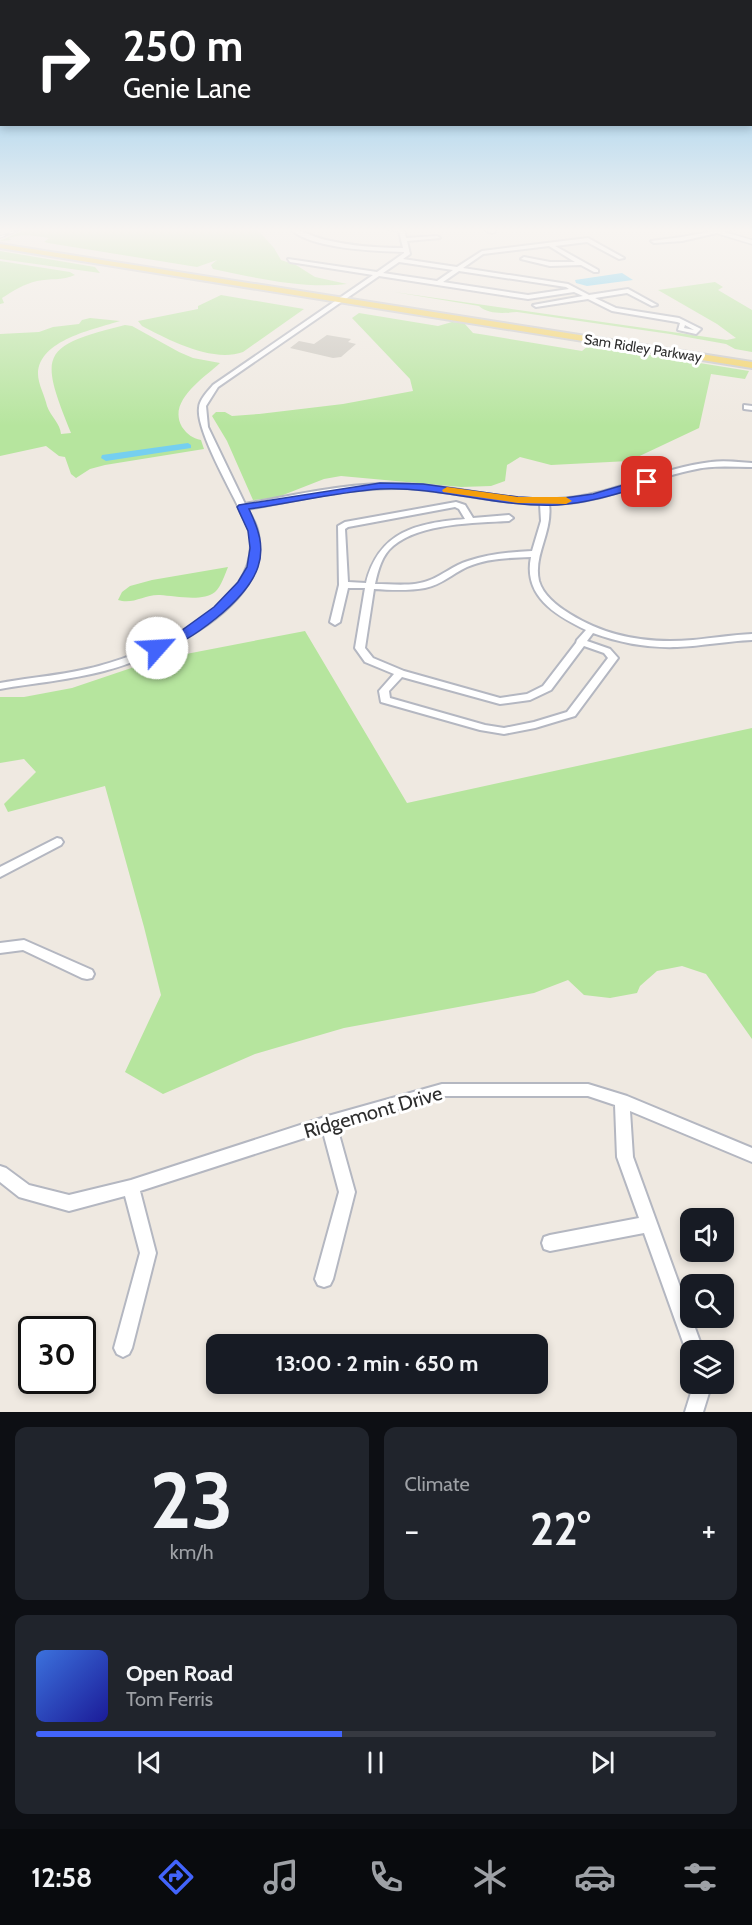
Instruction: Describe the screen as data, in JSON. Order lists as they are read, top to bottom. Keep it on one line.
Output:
{"streets":{"main road":["Sam Ridley Parkway"],"street":["Ridgemont Drive"]},"page":{"turn":["250 m","Genie Lane"],"limit":"30","trip":"13:00 · 2 min · 650 m","tile":[["23","km/h"],"Climate"],"heat":["−","22°","+"],"song":["Open Road","Tom Ferris"],"tabs":"12:58"}}
